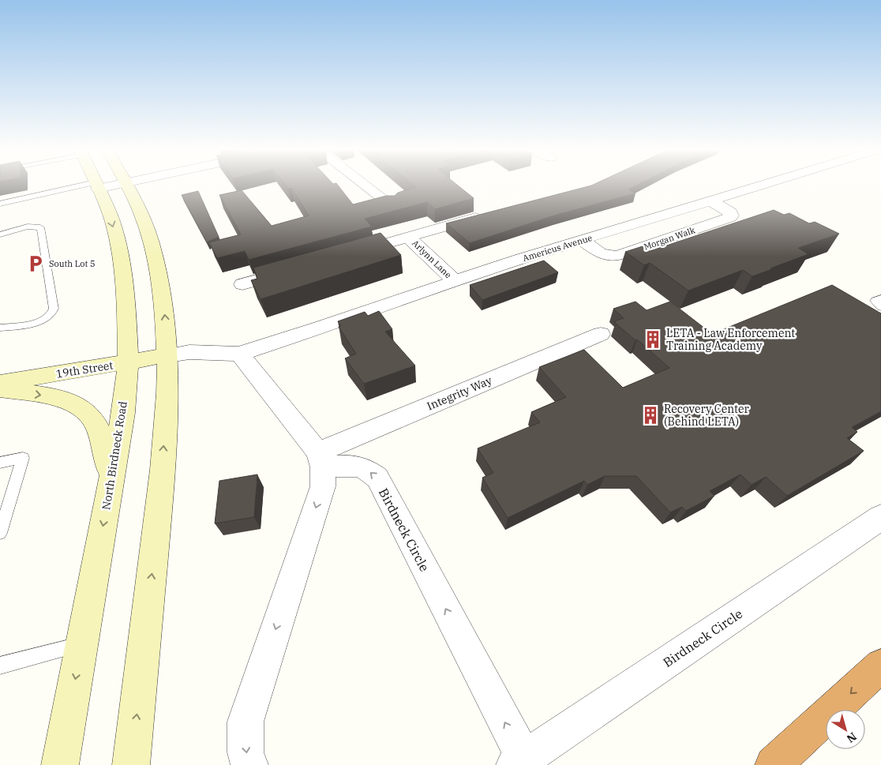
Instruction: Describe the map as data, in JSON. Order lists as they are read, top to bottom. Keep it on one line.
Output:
{"streets":{"main road":["19th Street","North Birdneck Road"],"street":["Morgan Walk","Americus Avenue","Arlynn Lane","Integrity Way","Birdneck Circle"]},"crossings":[["Morgan Walk","Americus Avenue"],["Americus Avenue","Arlynn Lane"],["19th Street","North Birdneck Road"],["Integrity Way","Birdneck Circle"]],"one_way":["Birdneck Circle"],"places":{"parking":["South Lot 5"],"building":["LETA - Law Enforcement Training Academy","Recovery Center (Behind LETA)"]},"north":"bottom right"}
